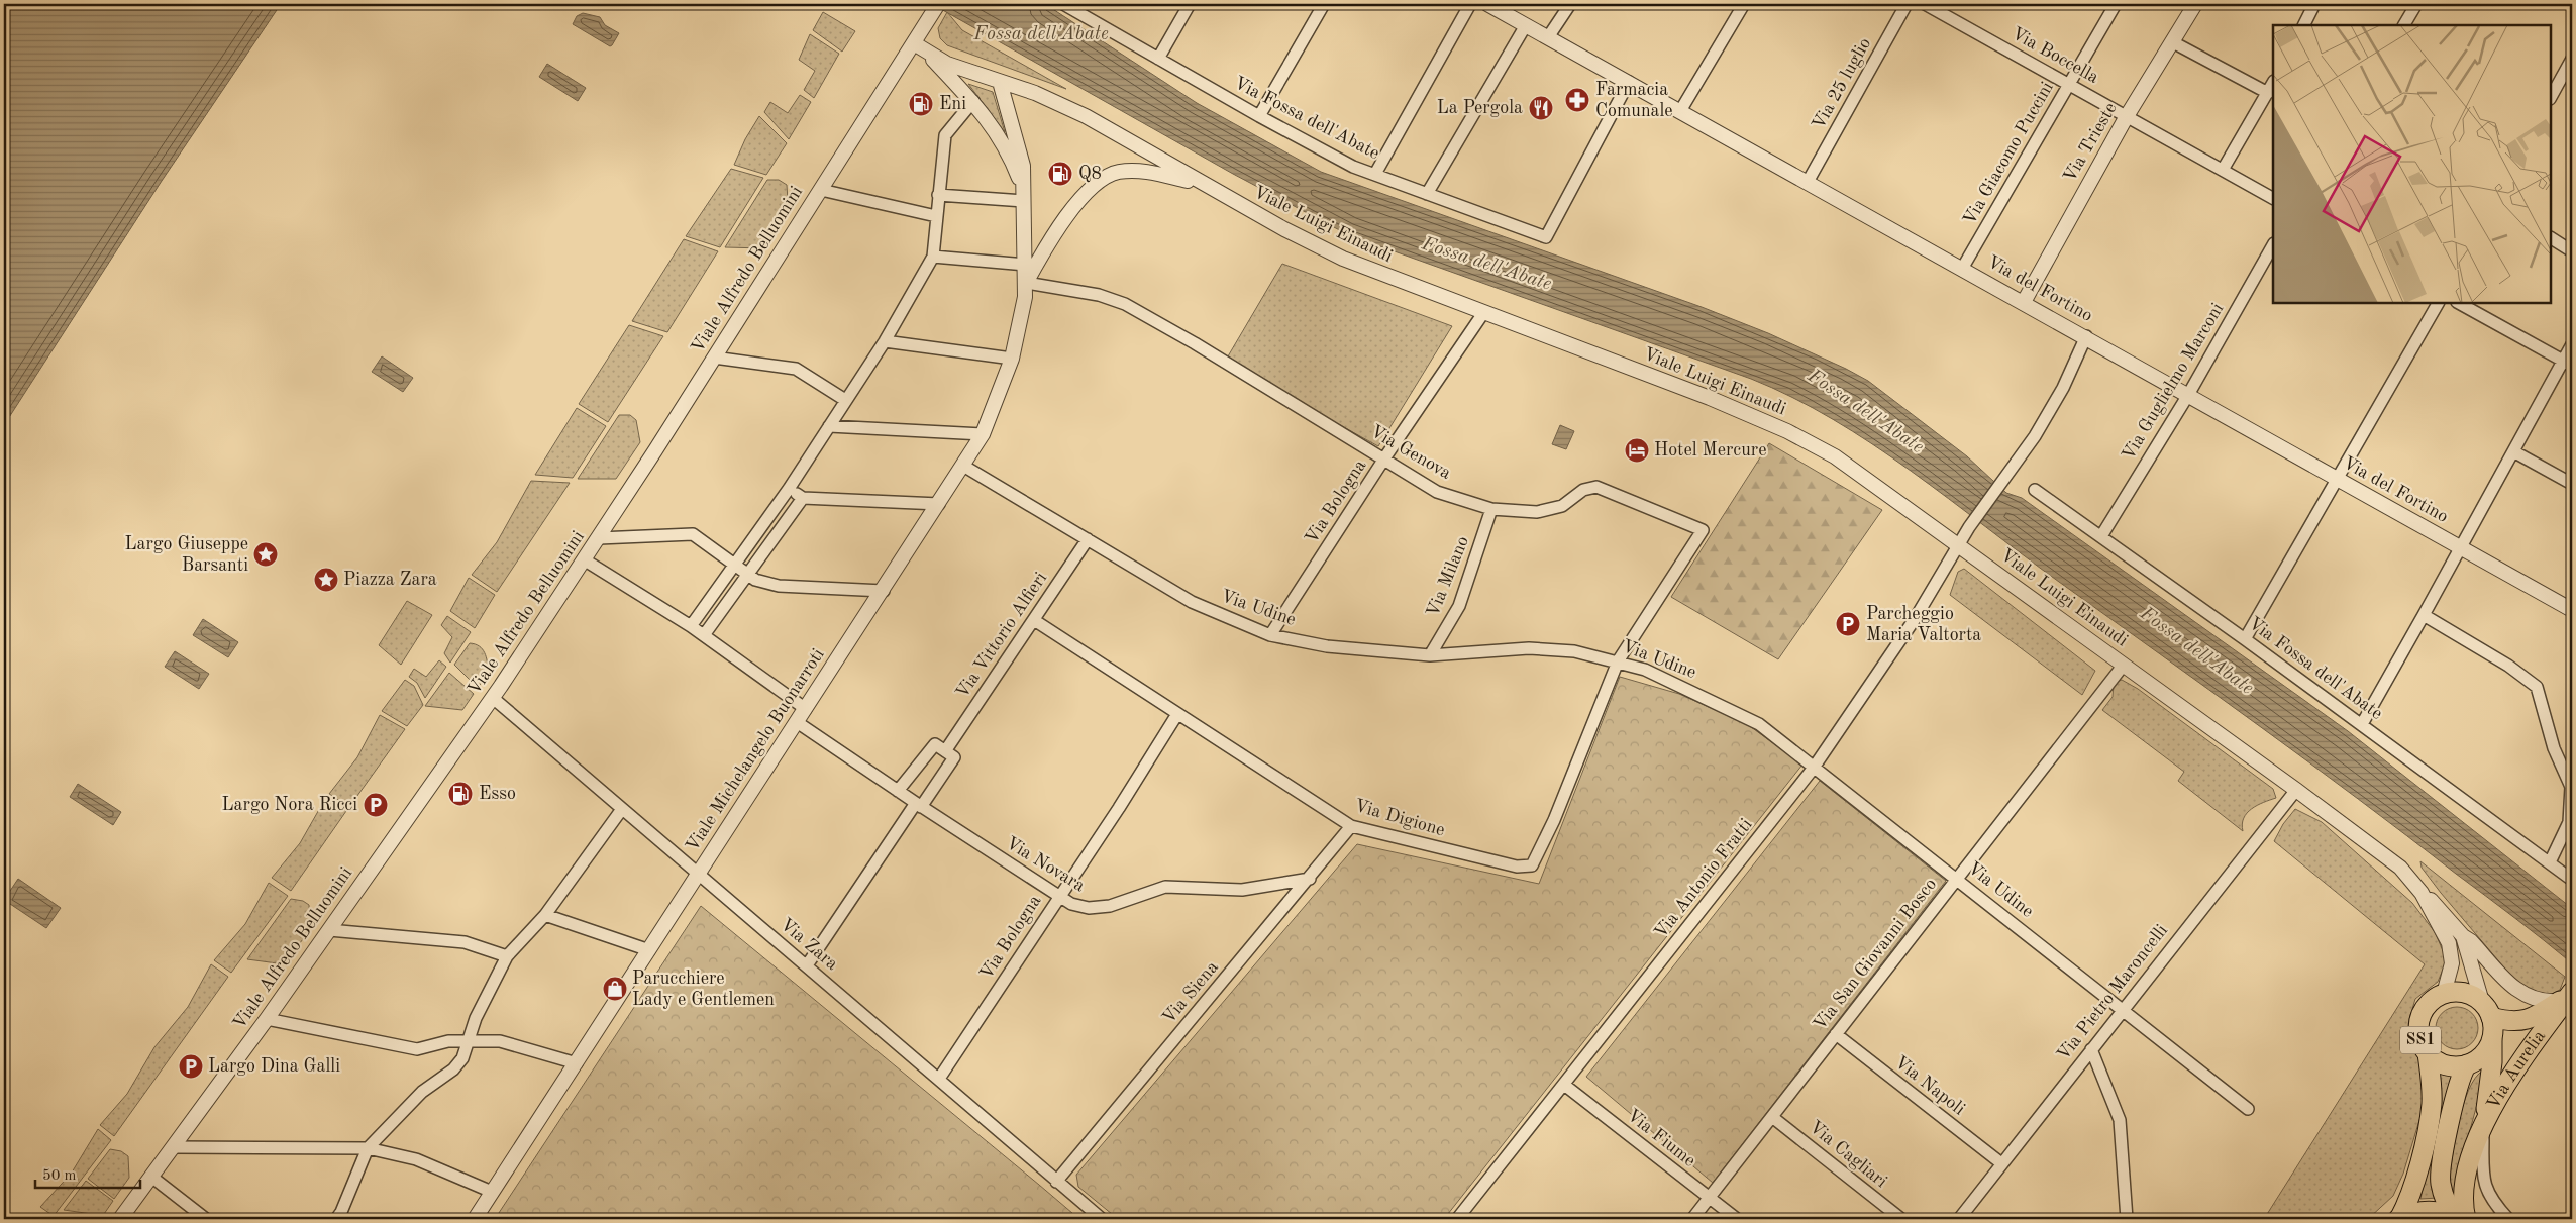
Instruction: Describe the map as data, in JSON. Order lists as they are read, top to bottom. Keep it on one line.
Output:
{"streets":{"main road":["SS1","Via Aurelia"],"street":["Via Boccella","Via 25 luglio","Via Fossa dell'Abate","Via Trieste","Via Giacomo Puccini","Viale Luigi Einaudi","Viale Alfredo Belluomini","Via del Fortino","Via Guglielmo Marconi","Via Genova","Via Bologna","Via Milano","Via Udine","Via Vittorio Alfieri","Viale Michelangelo Buonarroti","Via Digione","Via Novara","Via Antonio Fratti","Via Zara","Via San Giovanni Bosco","Via Siena","Via Pietro Maroncelli","Via Napoli","Via Fiume","Via Cagliari"]},"crossings":[["Via Boccella","Via Trieste"],["Via Boccella","Via Giacomo Puccini"],["Via 25 luglio","Via del Fortino"],["Via Fossa dell'Abate","Via del Fortino"],["Via Fossa dell'Abate","Via Guglielmo Marconi"],["Via Trieste","Via del Fortino"],["Via Giacomo Puccini","Via del Fortino"],["Viale Luigi Einaudi","Viale Alfredo Belluomini"],["Viale Luigi Einaudi","Via Bologna"],["Viale Luigi Einaudi","Viale Michelangelo Buonarroti"],["Viale Luigi Einaudi","Via Antonio Fratti"],["Viale Luigi Einaudi","Via San Giovanni Bosco"],["Viale Luigi Einaudi","Via Pietro Maroncelli"],["Viale Luigi Einaudi","SS1"],["Viale Luigi Einaudi","Via Aurelia"],["Viale Alfredo Belluomini","Viale Michelangelo Buonarroti"],["Viale Alfredo Belluomini","Via Zara"],["Via del Fortino","Via Guglielmo Marconi"],["Via del Fortino","Via Antonio Fratti"],["Via Genova","Via Bologna"],["Via Genova","Via Milano"],["Via Genova","Via Udine"],["Via Genova","Viale Michelangelo Buonarroti"],["Via Genova","Via Digione"],["Via Bologna","Via Udine"],["Via Bologna","Via Digione"],["Via Bologna","Via Novara"],["Via Bologna","Via Zara"],["Via Milano","Via Udine"],["Via Udine","Via Vittorio Alfieri"],["Via Udine","Viale Michelangelo Buonarroti"],["Via Udine","Via Digione"],["Via Udine","Via Antonio Fratti"],["Via Udine","Via San Giovanni Bosco"],["Via Udine","Via Pietro Maroncelli"],["Via Vittorio Alfieri","Via Digione"],["Viale Michelangelo Buonarroti","Via Novara"],["Viale Michelangelo Buonarroti","Via Zara"],["Via Digione","Via Siena"],["Via Novara","Via Siena"],["Via Antonio Fratti","Via Fiume"],["Via Zara","Via Siena"],["Via San Giovanni Bosco","Via Napoli"],["Via San Giovanni Bosco","Via Fiume"],["Via San Giovanni Bosco","Via Cagliari"],["Via Pietro Maroncelli","Via Napoli"],["SS1","Via Aurelia"]],"water":["Fossa dell'Abate"],"places":{"pharmacy":["Farmacia Comunale"],"fuel station":["Eni","Q8","Esso"],"restaurant":["La Pergola"],"hotel":["Hotel Mercure"],"place":["Largo Giuseppe Barsanti","Piazza Zara"],"parking":["Parcheggio Maria Valtorta","Largo Nora Ricci","Largo Dina Galli"],"shop":["Parucchiere Lady e Gentlemen"]},"scale_bar":"50 m"}
